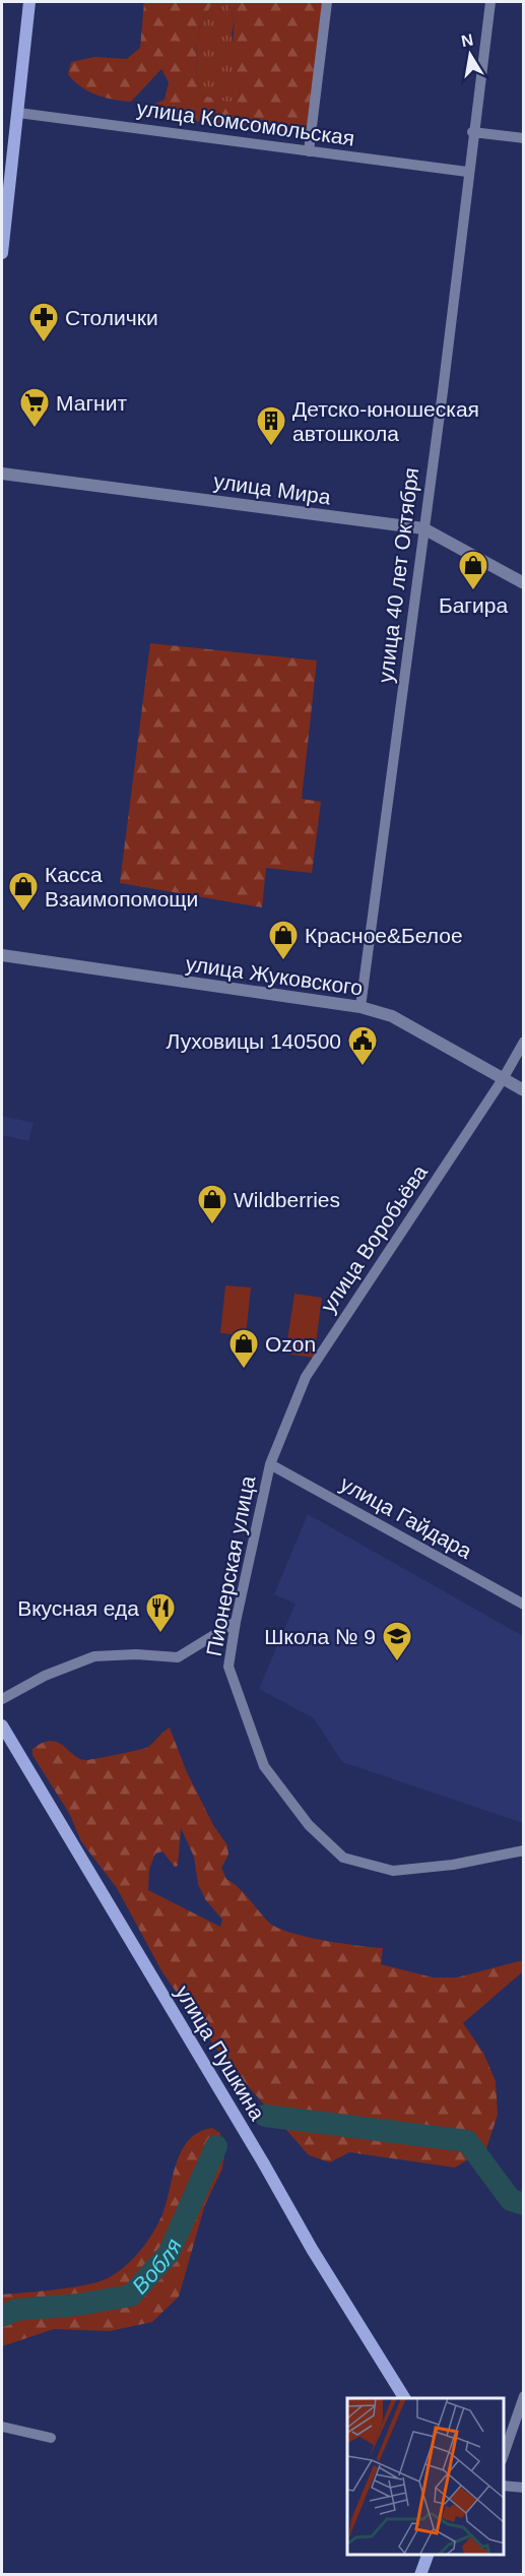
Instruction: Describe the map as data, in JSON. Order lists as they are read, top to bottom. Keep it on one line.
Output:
{"streets":{"main road":["улица Пушкина"],"street":["улица Комсомольская","улица Мира","улица 40 лет Октября","улица Жуковского","улица Воробьёва","улица Гайдара","Пионерская улица"]},"crossings":[["улица Комсомольская","улица 40 лет Октября"],["улица Мира","улица 40 лет Октября"],["улица 40 лет Октября","улица Жуковского"],["улица Жуковского","улица Воробьёва"],["улица Воробьёва","улица Гайдара"],["улица Воробьёва","Пионерская улица"],["улица Гайдара","Пионерская улица"]],"water":["Вобля"],"places":{"pharmacy":["Столички"],"supermarket":["Магнит"],"building":["Детско-юношеская автошкола"],"shop":["Багира","Касса Взаимопомощи","Красное&Белое","Wildberries","Ozon"],"public building":["Луховицы 140500"],"restaurant":["Вкусная еда"],"school or university":["Школа № 9"]},"north":"top"}
